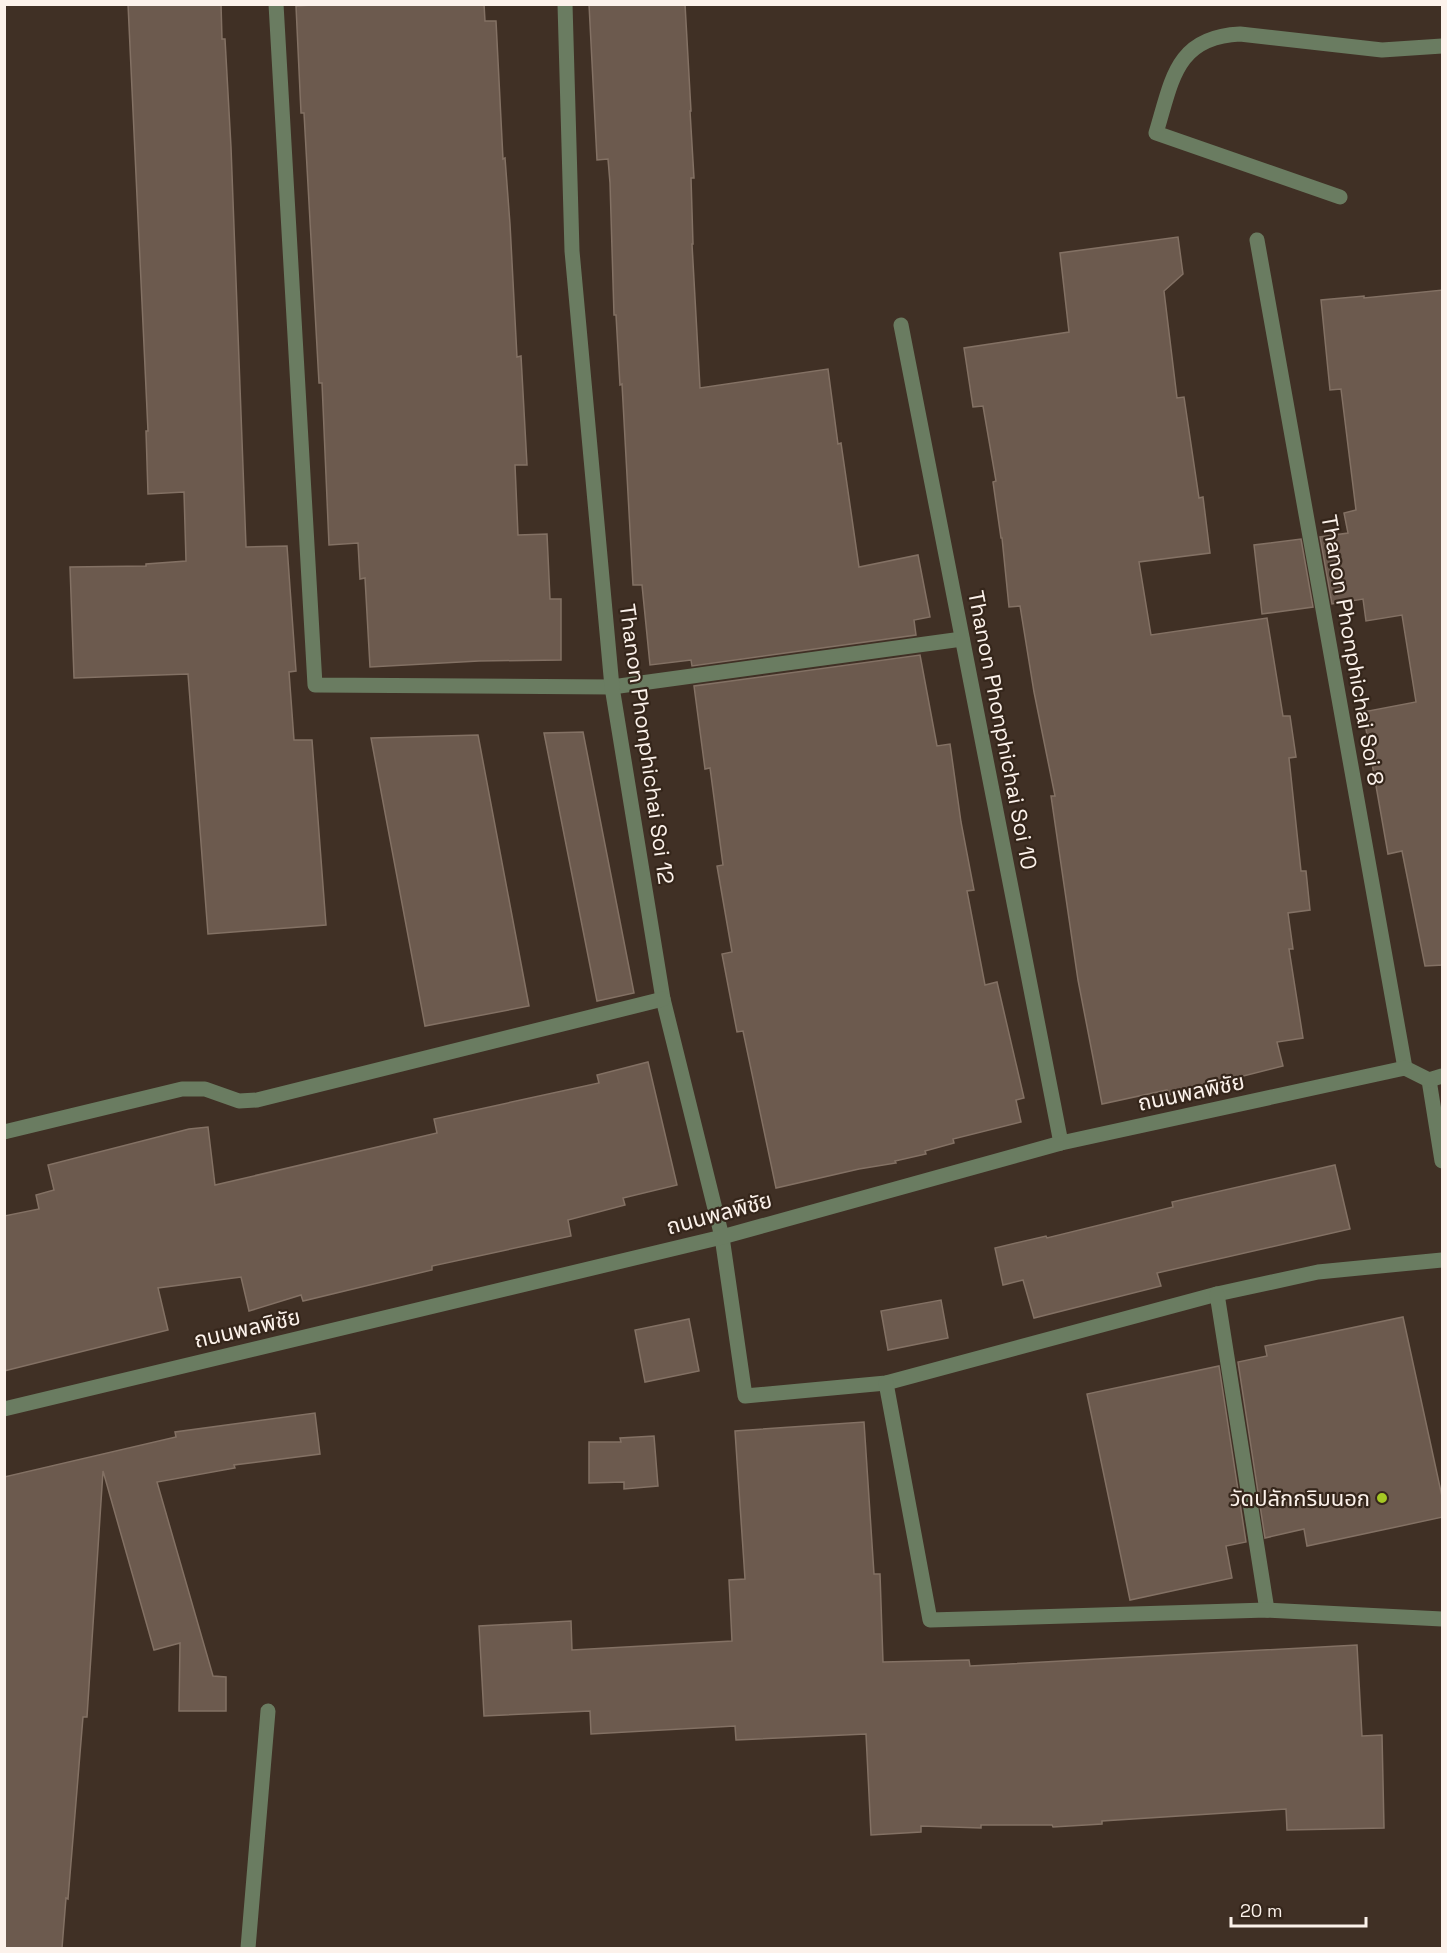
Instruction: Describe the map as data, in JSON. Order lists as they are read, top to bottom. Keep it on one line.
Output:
{"streets":{"street":["Thanon Phonphichai Soi 8","Thanon Phonphichai Soi 10","Thanon Phonphichai Soi 12","ถนนพลพิชัย"]},"crossings":[["Thanon Phonphichai Soi 8","ถนนพลพิชัย"],["Thanon Phonphichai Soi 10","ถนนพลพิชัย"],["Thanon Phonphichai Soi 12","ถนนพลพิชัย"]],"places":["วัดปลักกริมนอก"],"scale_bar":"20 m"}
